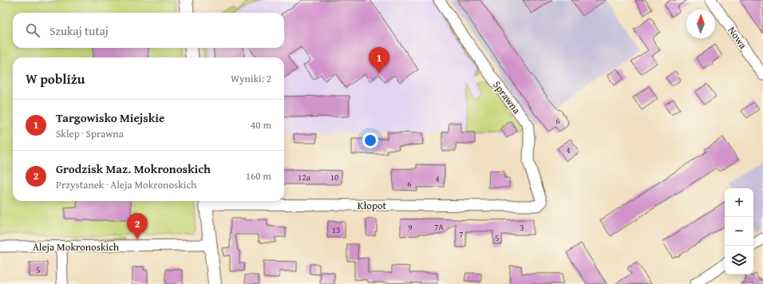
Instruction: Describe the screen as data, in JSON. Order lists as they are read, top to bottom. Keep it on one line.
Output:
{"streets":{"street":["Nowa","Sprawna","Kłopot","Aleja Mokronoskich"]},"crossings":[["Sprawna","Kłopot"]],"house_numbers":["6","4","12a","10","4","6","7A","9","3","13","7","5","5"],"north":"top","page":{"search":"Szukaj tutaj","pins":["1","2"],"heading":["W pobliżu","Wyniki: 2"],"list":[{"mark":"1","name":"Targowisko Miejskie","note":"Sklep · Sprawna","value":"40 m"},{"mark":"2","name":"Grodzisk Maz. Mokronoskich","note":"Przystanek · Aleja Mokronoskich","value":"160 m"}],"map_buttons":["+","−"]}}
